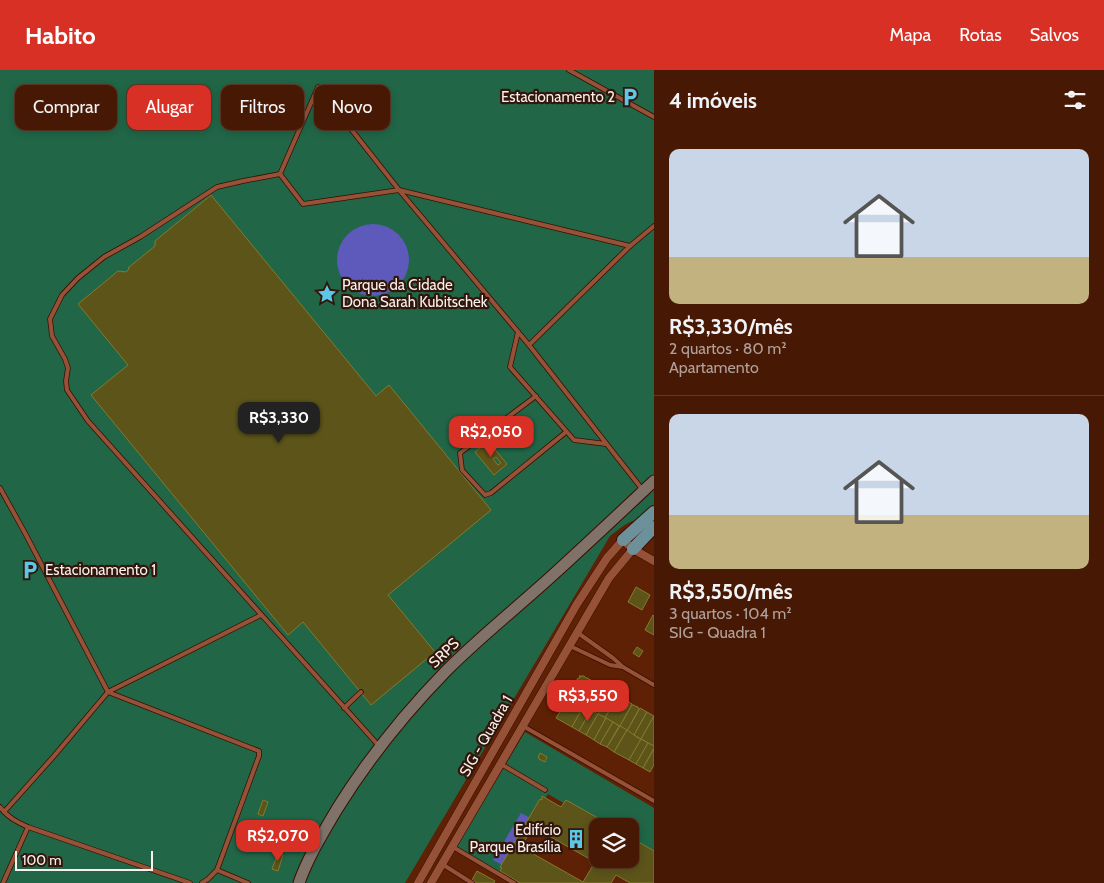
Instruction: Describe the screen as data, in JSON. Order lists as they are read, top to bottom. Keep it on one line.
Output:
{"streets":{"main road":["SRPS"],"street":["SIG - Quadra 1"]},"places":{"parking":["Estacionamento 2","Estacionamento 1"],"place":["Parque da Cidade Dona Sarah Kubitschek"],"building":["Edifício Parque Brasília"]},"scale_bar":"100 m","page":{"header":"Habito","nav":["Mapa","Rotas","Salvos"],"heading":"4 imóveis","chip":["Comprar","Alugar","Filtros","Novo"],"list":[{"name":"R$3,330/mês","note":"2 quartos · 80 m² · Apartamento"},{"name":"R$3,550/mês","note":"3 quartos · 104 m² · SIG - Quadra 1"}],"price":["R$3,330","R$2,050","R$3,550","R$2,070"],"scale":"100 m"}}
